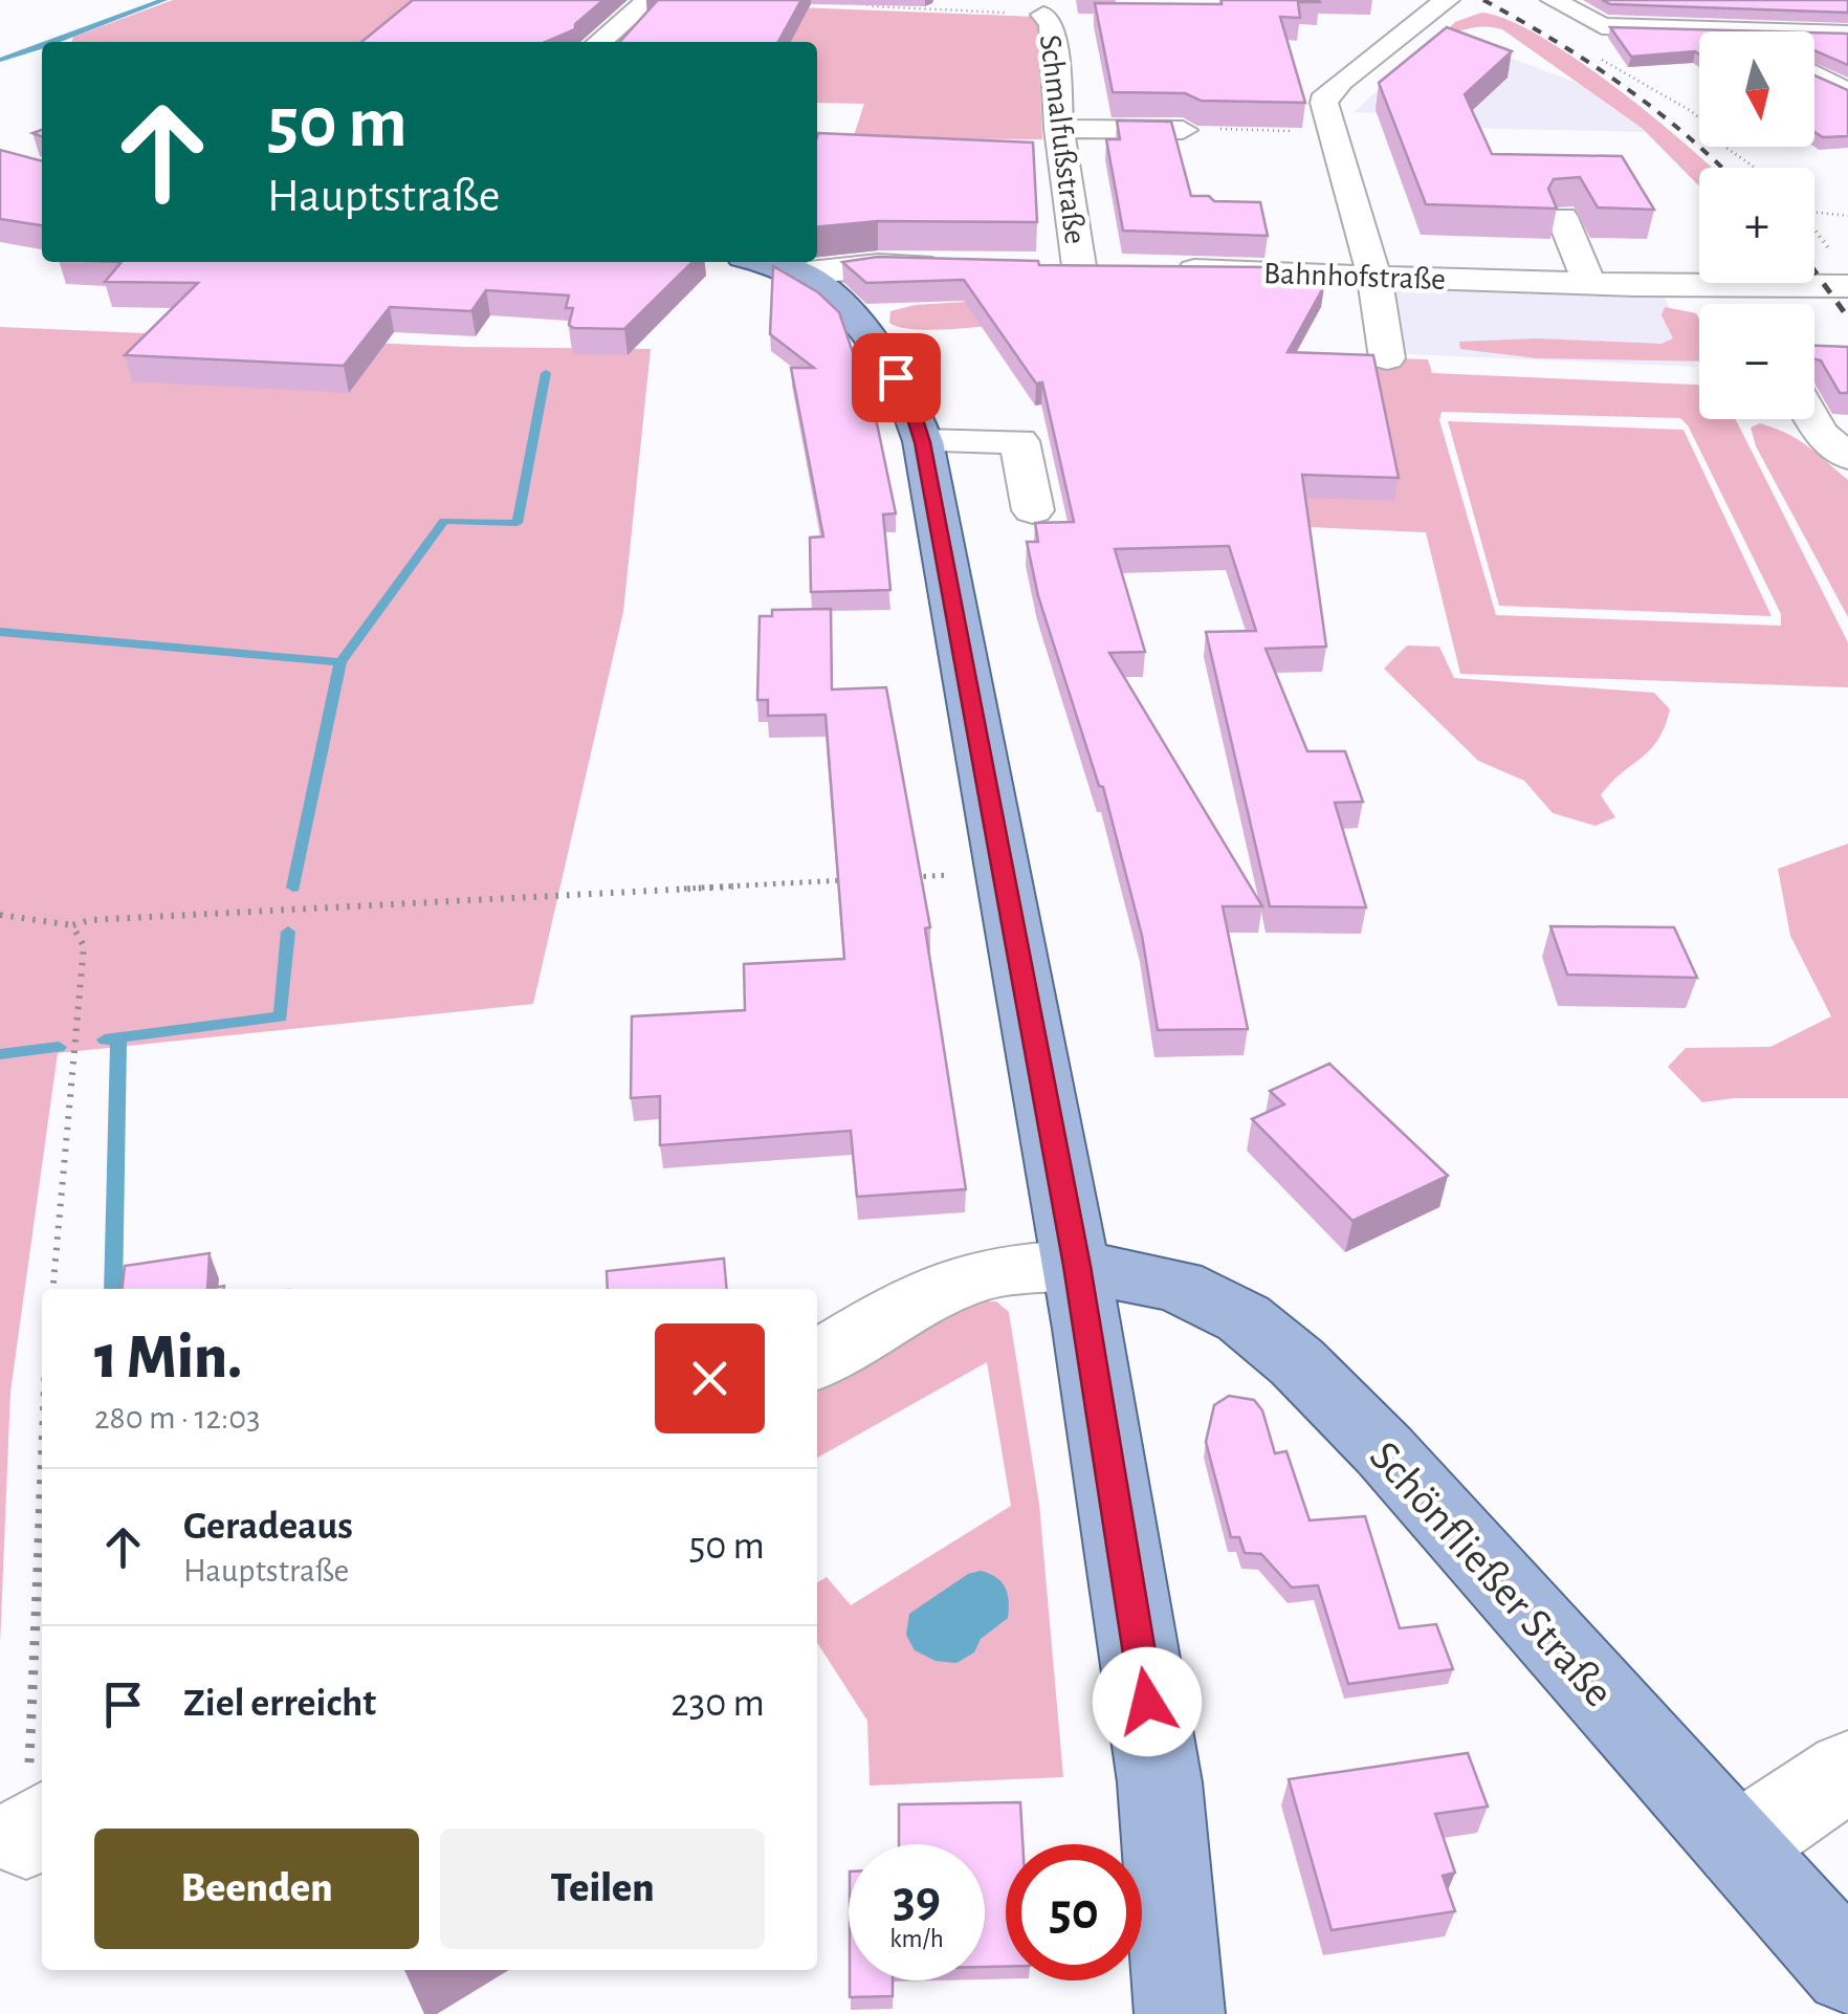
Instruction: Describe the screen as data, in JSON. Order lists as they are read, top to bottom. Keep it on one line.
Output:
{"streets":{"main road":["Schönfließer Straße"],"street":["Schmalfußstraße","Bahnhofstraße"]},"north":"bottom","page":{"map_buttons":["+","−"],"turn":["50 m","Hauptstraße"],"heading":["1 Min.","280 m · 12:03"],"list":[{"name":"Geradeaus","note":"Hauptstraße","value":"50 m"},{"name":"Ziel erreicht","value":"230 m"}],"buttons":["Beenden","Teilen"],"speed":"39 km/h","limit":"50"}}
